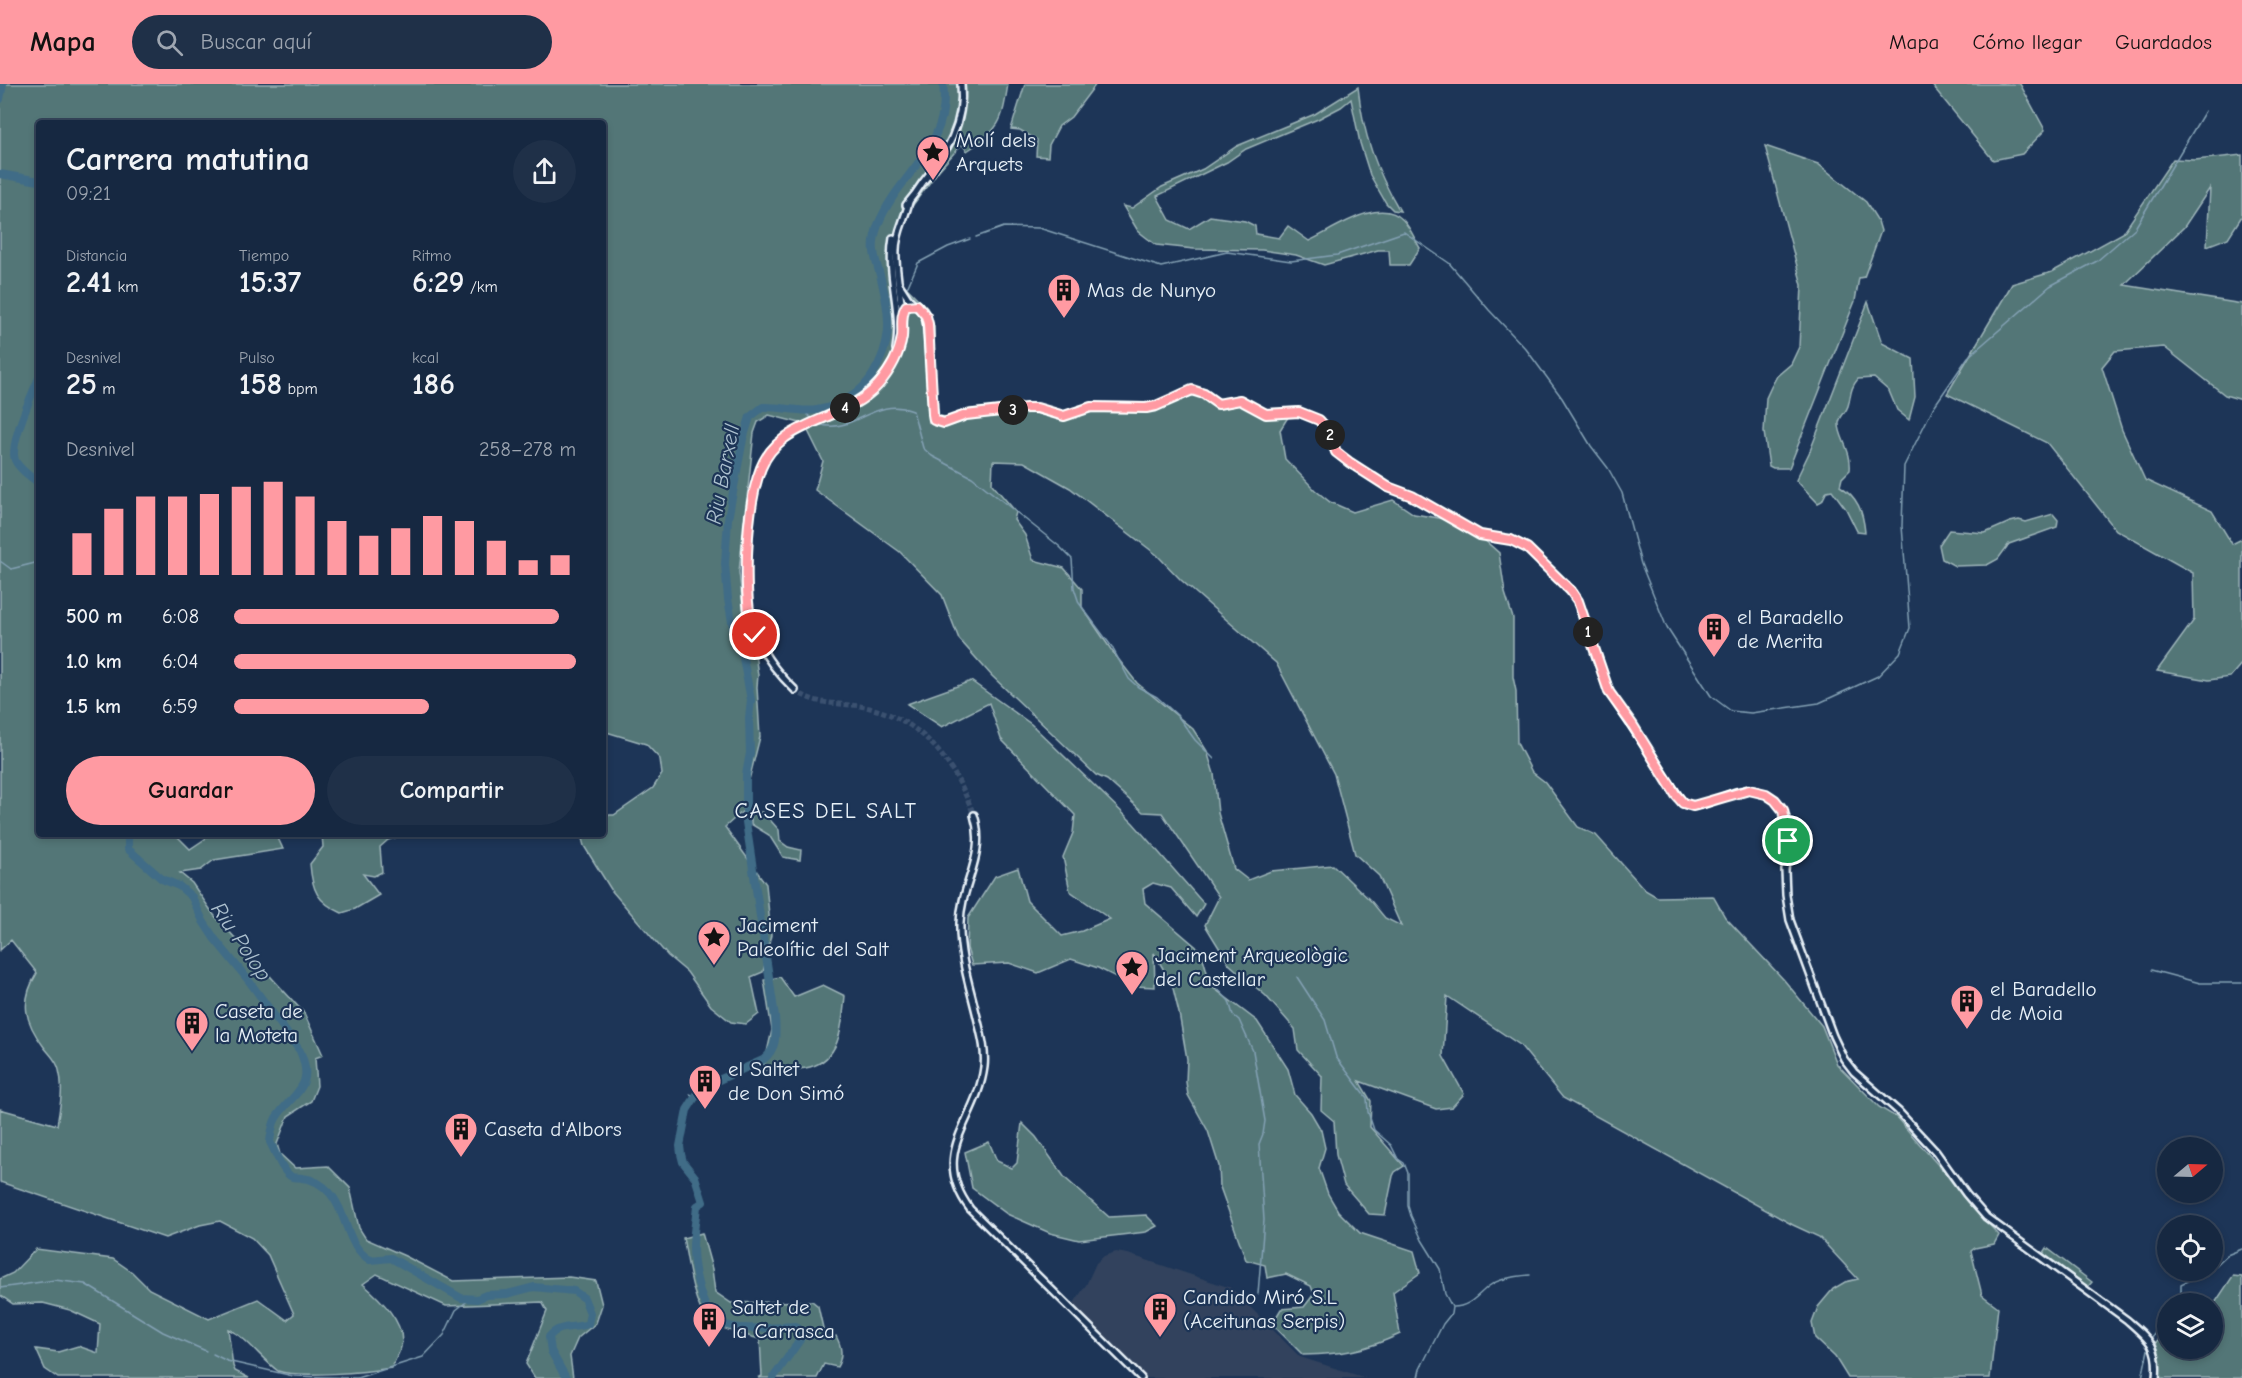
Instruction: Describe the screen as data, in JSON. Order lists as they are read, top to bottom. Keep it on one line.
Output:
{"districts":["CASES DEL SALT"],"water":["Riu Barxell","Riu Polop"],"places":{"place":["Molí dels Arquets","Jaciment Paleolític del Salt","Jaciment Arqueològic del Castellar"],"building":["Mas de Nunyo","el Baradello de Merita","el Baradello de Moia","Caseta de la Moteta","el Saltet de Don Simó","Caseta d'Albors","Candido Miró S.L (Aceitunas Serpis)","Saltet de la Carrasca"]},"north":"right","page":{"header":"Mapa","search":"Buscar aquí","nav":["Mapa","Cómo llegar","Guardados"],"heading":["Carrera matutina","09:21"],"stats":[["Distancia","2.41 km"],["Tiempo","15:37"],["Ritmo","6:29 /km"],["Desnivel","25 m"],["Pulso","158 bpm"],["kcal","186"]],"pins":["4","3","2","1"],"chart":["Desnivel","258–278 m"],"list":[{"name":"500 m","note":"6:08"},{"name":"1.0 km","note":"6:04"},{"name":"1.5 km","note":"6:59"}],"buttons":["Guardar","Compartir"]}}
